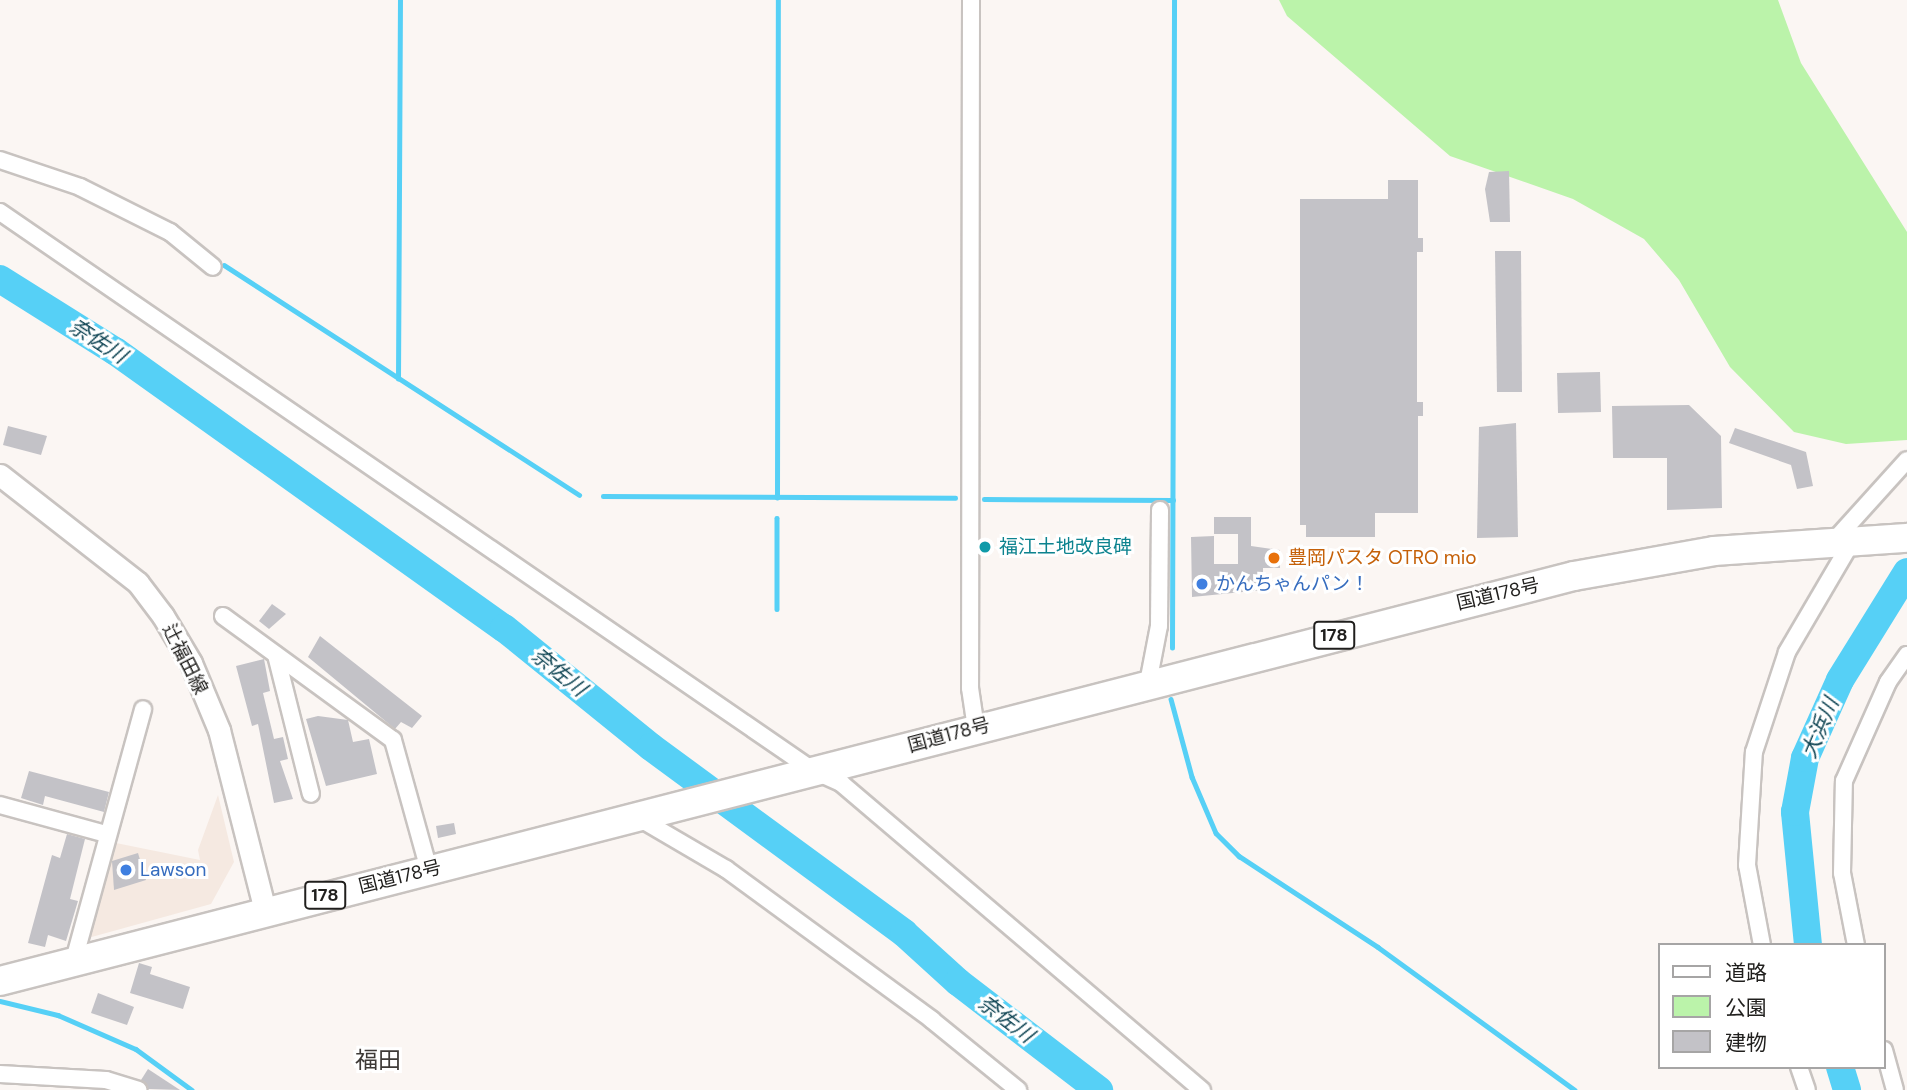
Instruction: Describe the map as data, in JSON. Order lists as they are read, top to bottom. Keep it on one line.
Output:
{"streets":{"highway":["国道178号","178"],"main road":["辻福田線"]},"crossings":[["国道178号","辻福田線"]],"districts":["福田"],"water":["奈佐川","大浜川"],"places":["福江土地改良碑","豊岡パスタ OTRO mio","かんちゃんパン！","Lawson"],"legend":["道路","公園","建物"]}
